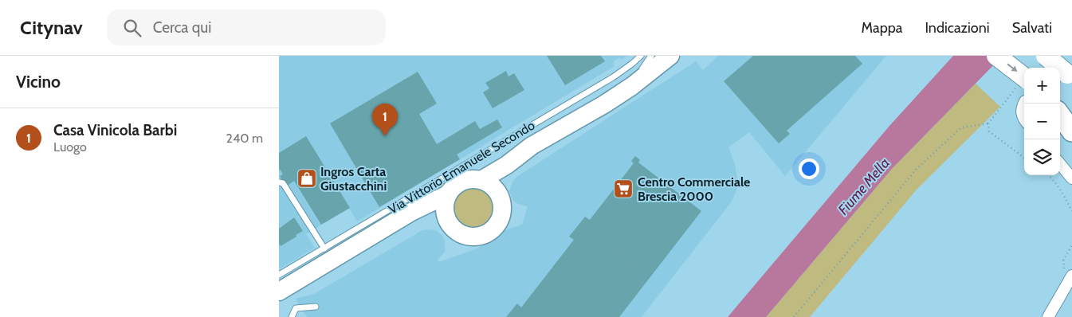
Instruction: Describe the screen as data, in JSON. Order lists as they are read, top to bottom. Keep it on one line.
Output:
{"streets":{"main road":["Via Vittorio Emanuele Secondo"]},"water":["Fiume Mella"],"places":{"shop":["Ingros Carta Giustacchini"],"supermarket":["Centro Commerciale Brescia 2000"]},"page":{"header":"Citynav","search":"Cerca qui","nav":["Mappa","Indicazioni","Salvati"],"heading":"Vicino","map_buttons":["+","−"],"pins":"1","list":[{"mark":"1","name":"Casa Vinicola Barbi","note":"Luogo","value":"240 m"}]}}
